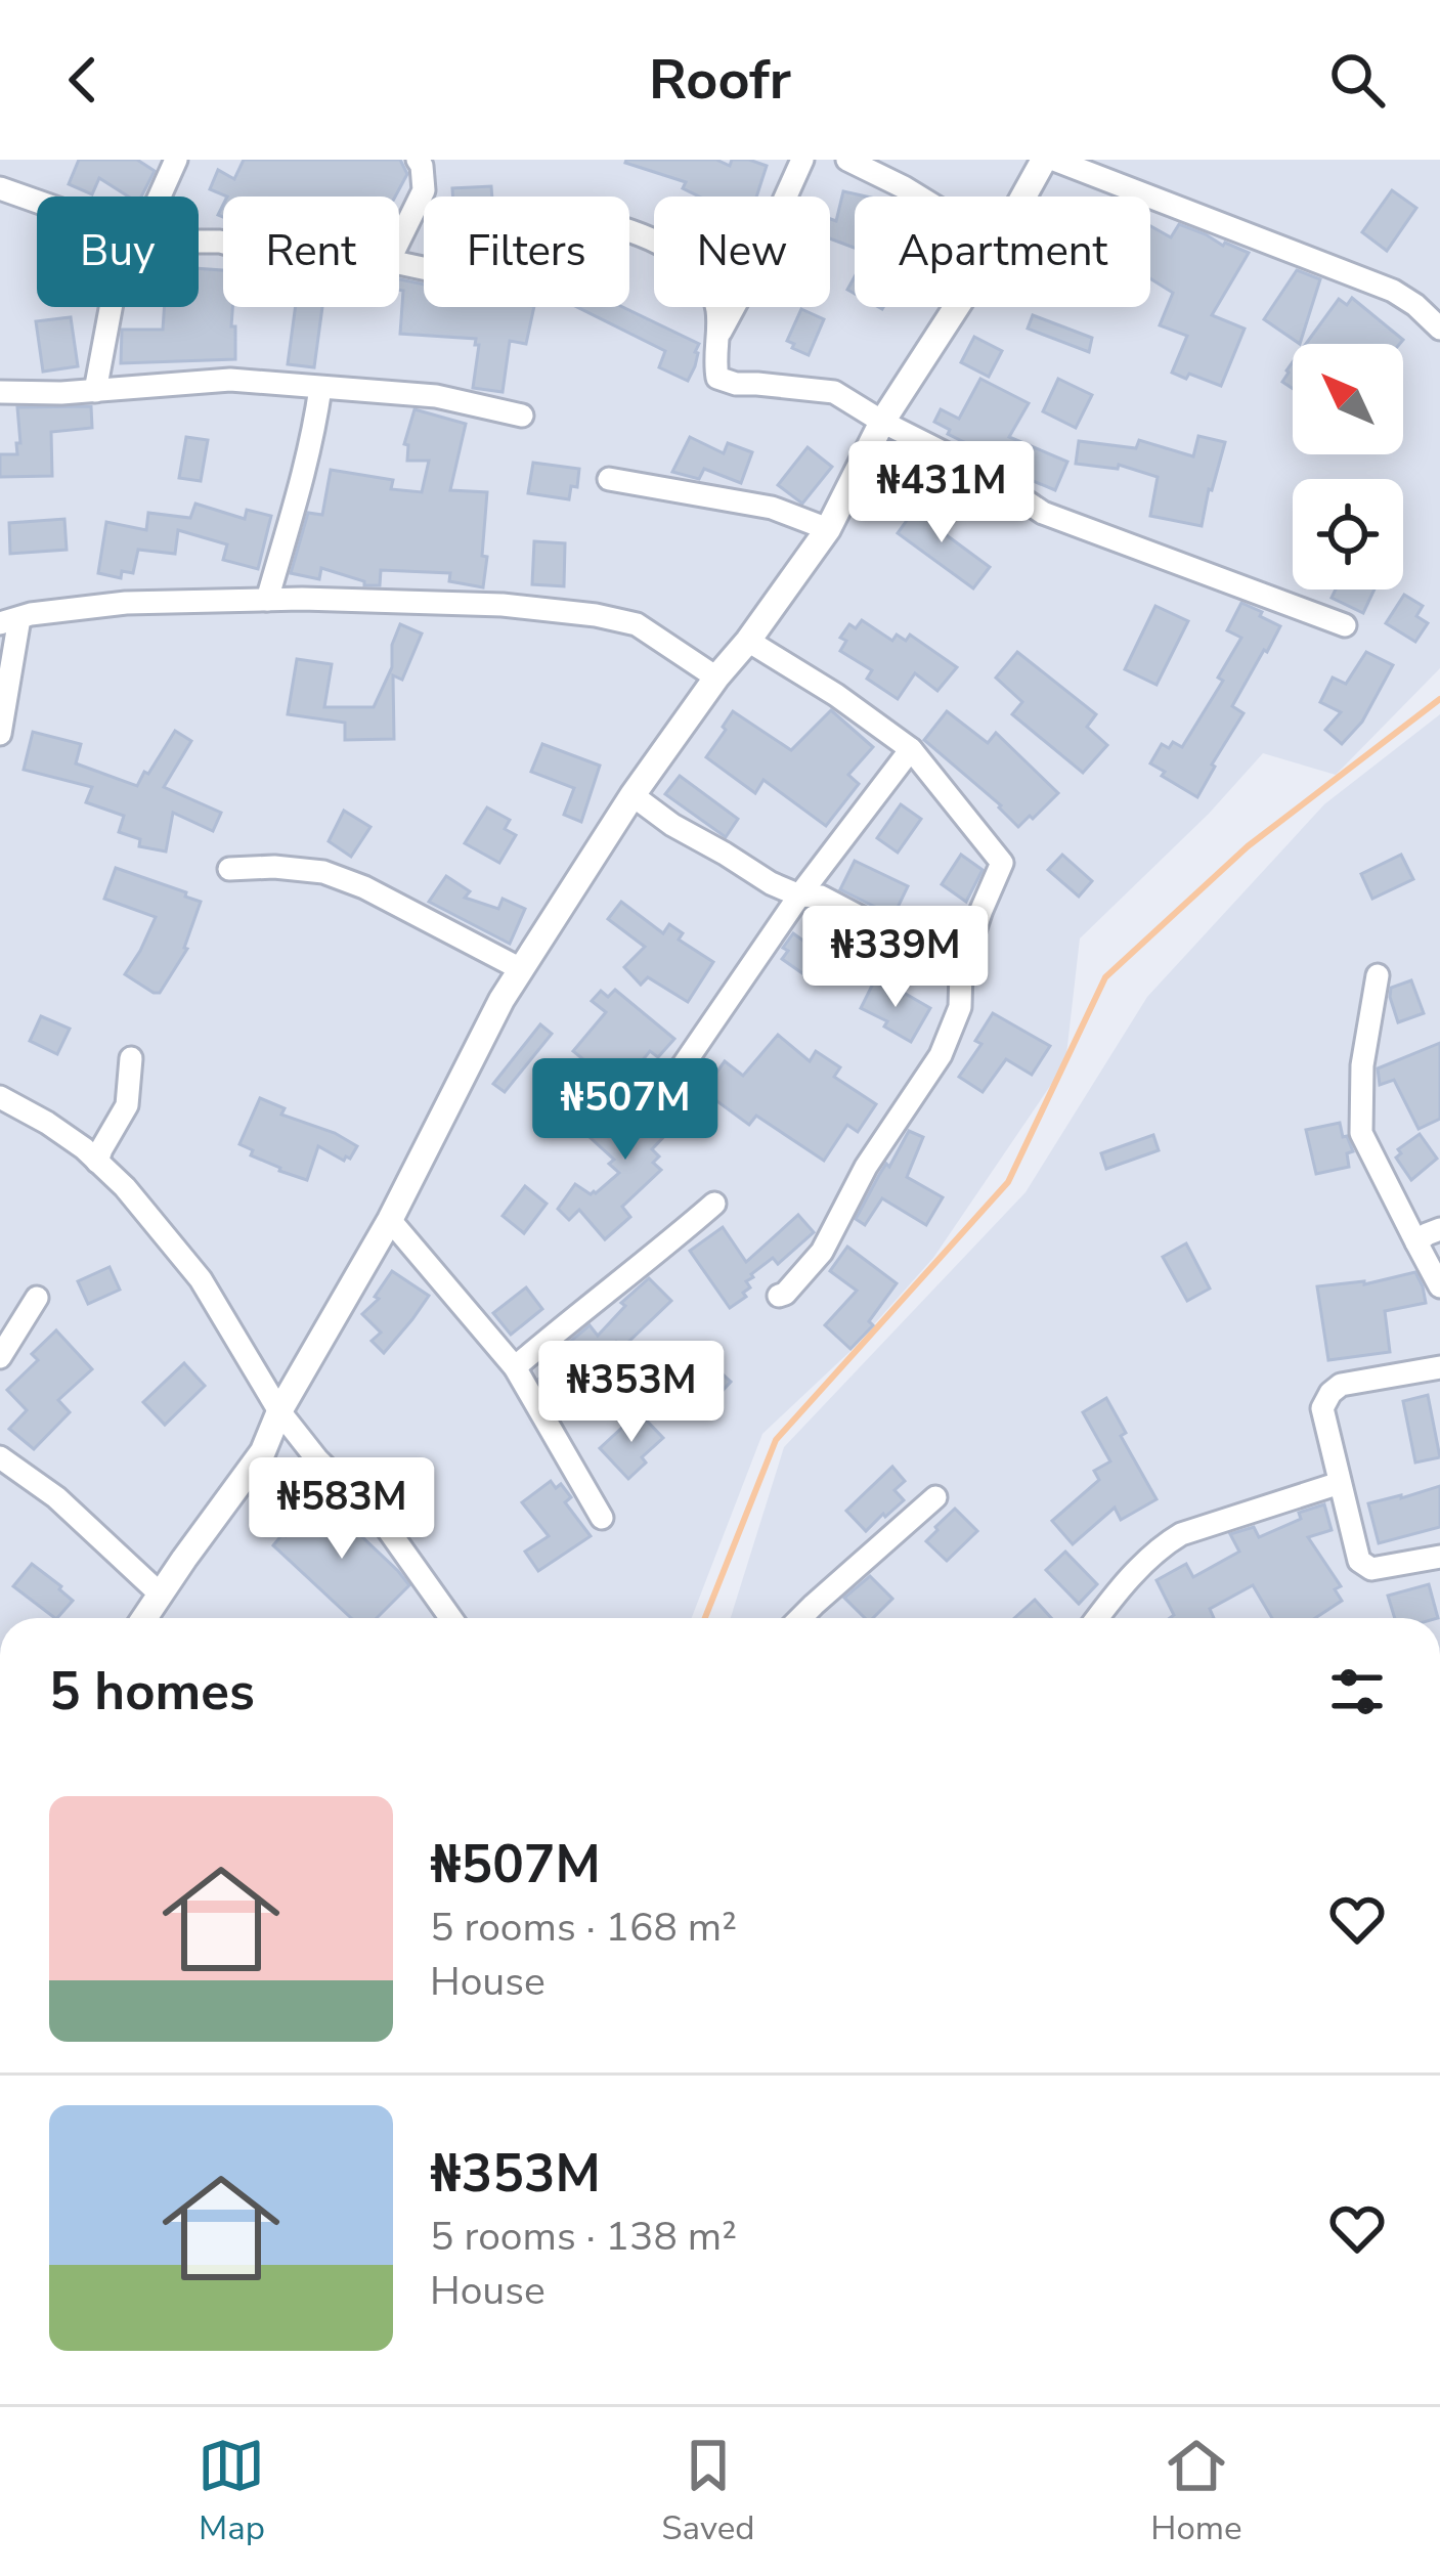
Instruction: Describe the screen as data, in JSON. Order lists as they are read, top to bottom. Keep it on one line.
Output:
{"north":"top left","page":{"header":"Roofr","chip":["Buy","Rent","Filters","New","Apartment"],"price":["₦431M","₦339M","₦507M","₦353M","₦583M"],"heading":"5 homes","list":[{"name":"₦507M","note":"5 rooms · 168 m² · House"},{"name":"₦353M","note":"5 rooms · 138 m² · House"}],"tabs":["Map","Saved","Home"]}}
